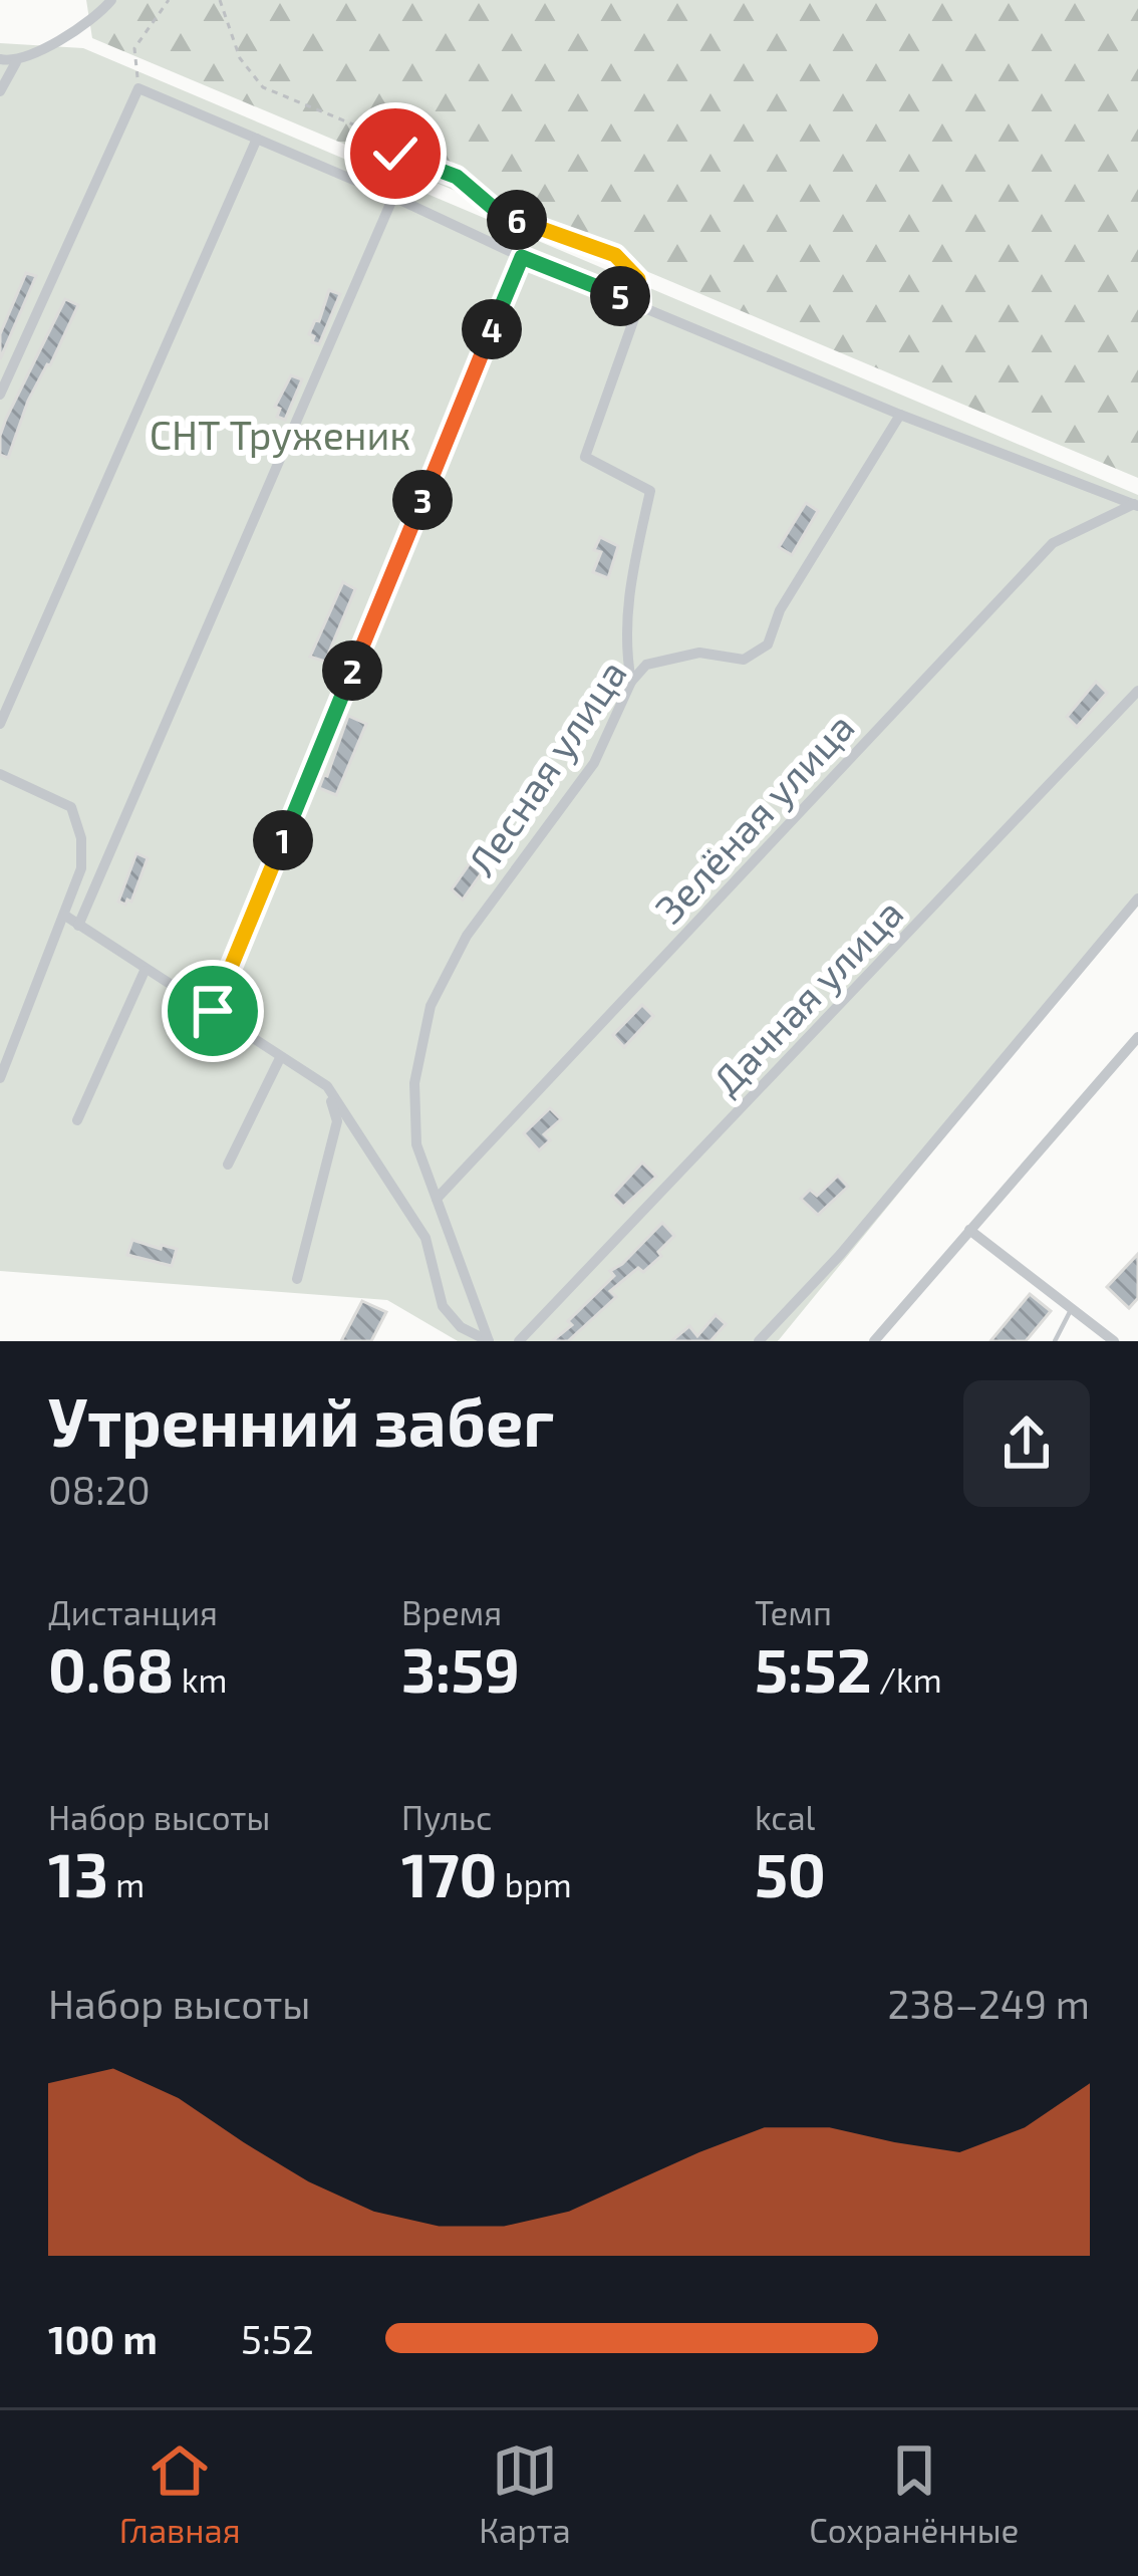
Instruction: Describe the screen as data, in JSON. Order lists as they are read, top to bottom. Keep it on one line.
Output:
{"streets":{"street":["Лесная улица","Зелёная улица","Дачная улица"]},"crossings":[["Лесная улица","Зелёная улица"]],"parks":["СНТ Труженик"],"page":{"pins":["6","5","4","3","2","1"],"heading":["Утренний забег","08:20"],"stats":[["Дистанция","0.68 km"],["Время","3:59"],["Темп","5:52 /km"],["Набор высоты","13 m"],["Пульс","170 bpm"],["kcal","50"]],"chart":["Набор высоты","238–249 m"],"list":[{"name":"100 m","note":"5:52"}],"tabs":["Главная","Карта","Сохранённые"]}}
